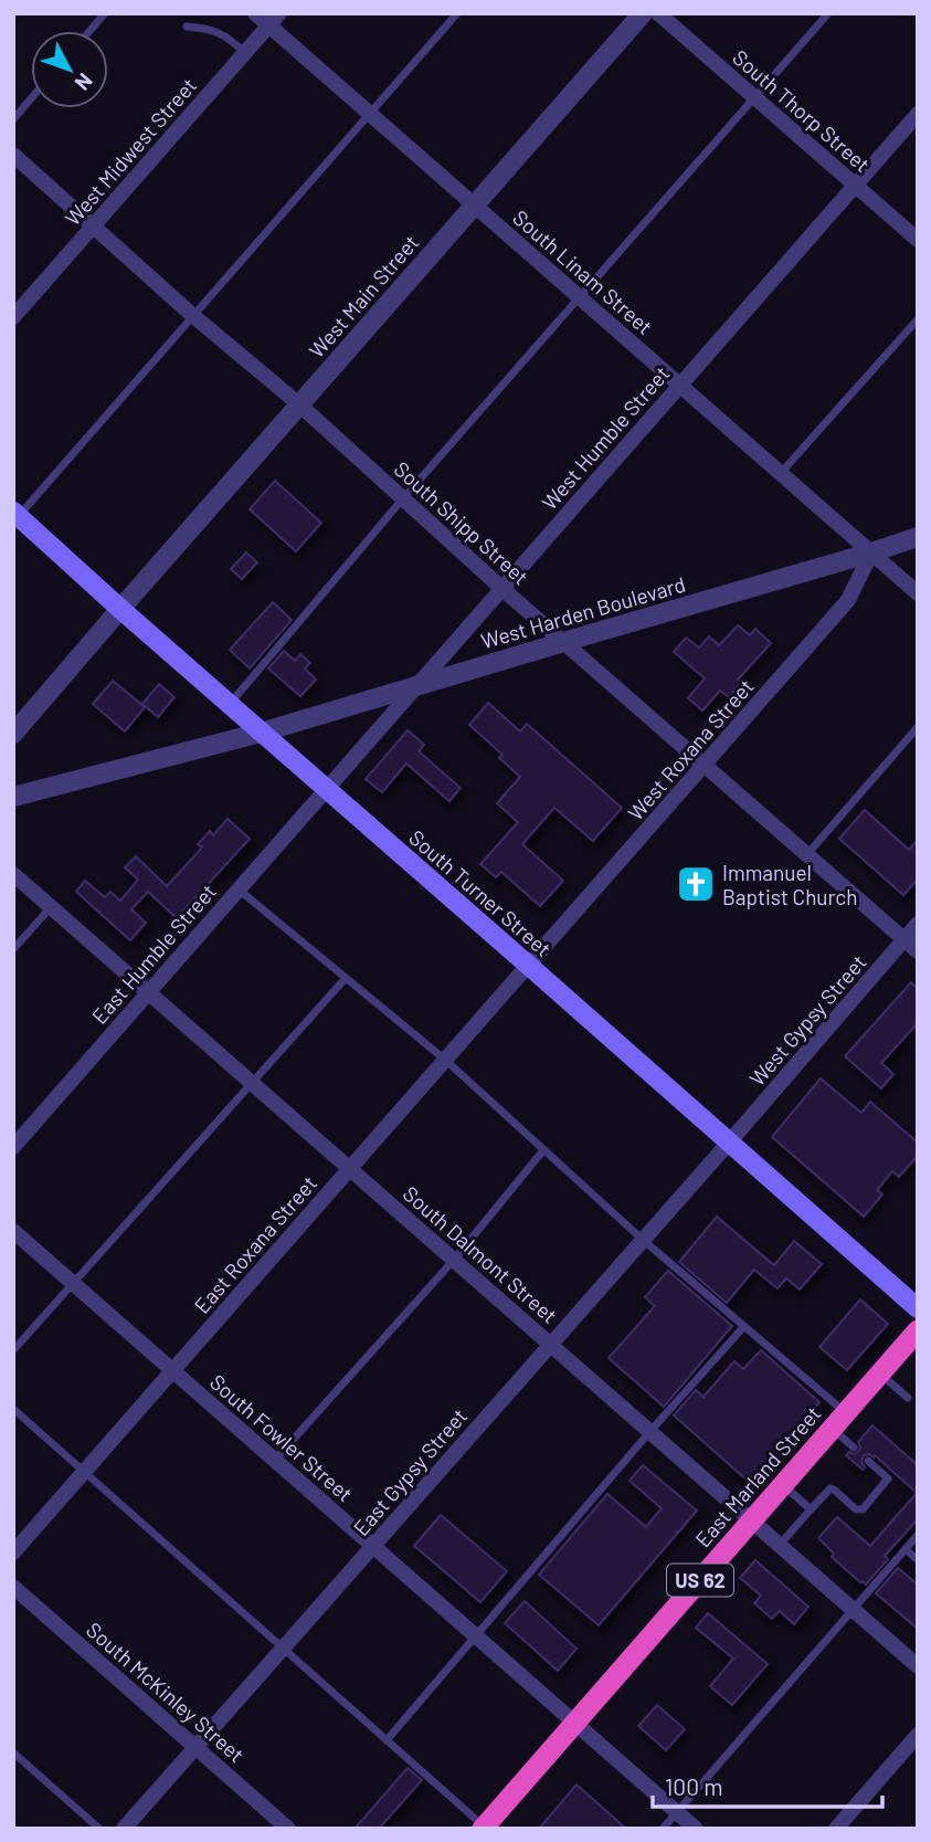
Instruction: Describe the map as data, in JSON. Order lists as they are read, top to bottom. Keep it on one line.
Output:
{"streets":{"highway":["East Marland Street","US 62"],"main road":["South Turner Street"],"street":["South Thorp Street","West Midwest Street","South Linam Street","West Main Street","West Humble Street","South Shipp Street","West Harden Boulevard","West Roxana Street","East Humble Street","West Gypsy Street","East Roxana Street","South Dalmont Street","South Fowler Street","East Gypsy Street","South McKinley Street"]},"crossings":[["South Thorp Street","West Humble Street"],["West Midwest Street","South Linam Street"],["West Midwest Street","South Shipp Street"],["South Linam Street","West Main Street"],["South Linam Street","West Humble Street"],["South Linam Street","West Harden Boulevard"],["South Linam Street","West Roxana Street"],["West Main Street","South Shipp Street"],["West Main Street","South Turner Street"],["West Humble Street","South Shipp Street"],["West Humble Street","West Harden Boulevard"],["West Humble Street","South Turner Street"],["West Humble Street","East Humble Street"],["South Shipp Street","West Harden Boulevard"],["South Shipp Street","West Roxana Street"],["South Shipp Street","West Gypsy Street"],["West Harden Boulevard","West Roxana Street"],["West Harden Boulevard","South Turner Street"],["West Roxana Street","South Turner Street"],["West Roxana Street","East Roxana Street"],["South Turner Street","East Humble Street"],["South Turner Street","West Gypsy Street"],["South Turner Street","East Roxana Street"],["South Turner Street","East Gypsy Street"],["East Humble Street","South Dalmont Street"],["West Gypsy Street","East Gypsy Street"],["East Roxana Street","South Dalmont Street"],["East Roxana Street","South Fowler Street"],["South Dalmont Street","East Gypsy Street"],["South Dalmont Street","East Marland Street"],["South Fowler Street","East Gypsy Street"],["South Fowler Street","East Marland Street"],["East Gypsy Street","South McKinley Street"]],"places":{"church":["Immanuel Baptist Church"]},"scale_bar":"100 m","north":"bottom right"}
